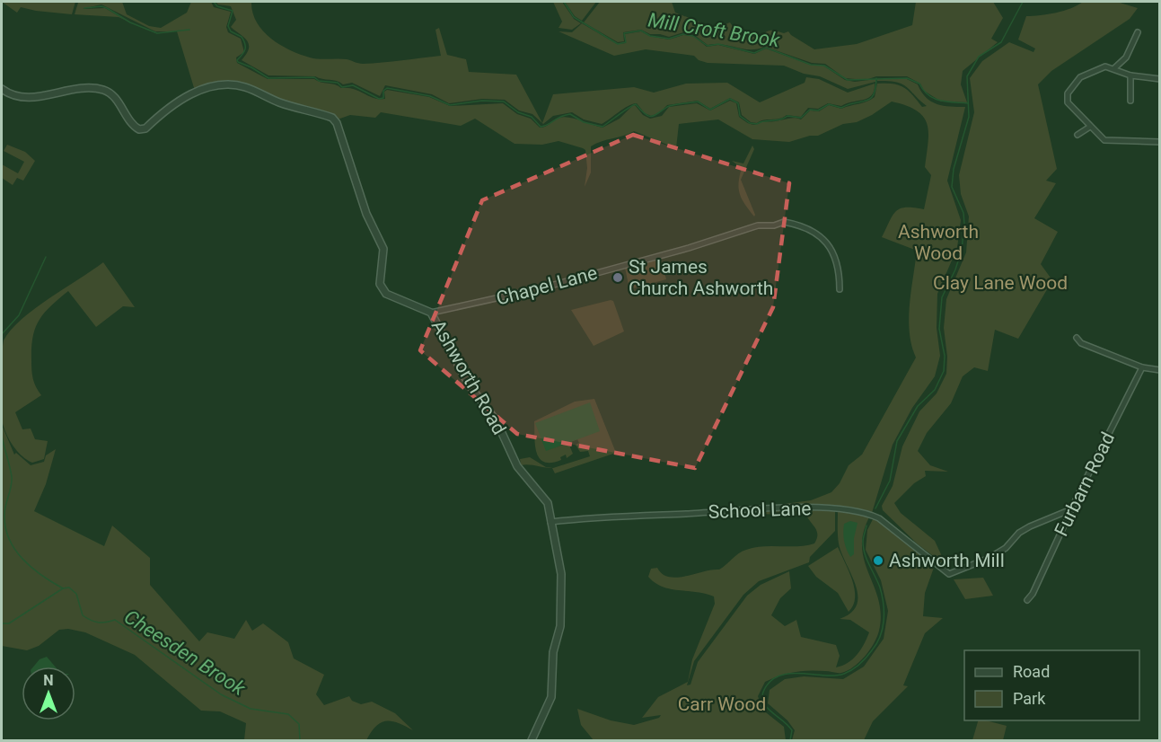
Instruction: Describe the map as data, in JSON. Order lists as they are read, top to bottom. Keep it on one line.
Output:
{"streets":{"street":["Chapel Lane","Ashworth Road","Furbarn Road","School Lane"]},"crossings":[["Chapel Lane","Ashworth Road"],["Ashworth Road","School Lane"],["Furbarn Road","School Lane"]],"water":["Mill Croft Brook","Cheesden Brook"],"parks":["Ashworth Wood","Clay Lane Wood","Carr Wood"],"places":["St James Church Ashworth","Ashworth Mill"],"legend":["Road","Park"],"north":"top"}
